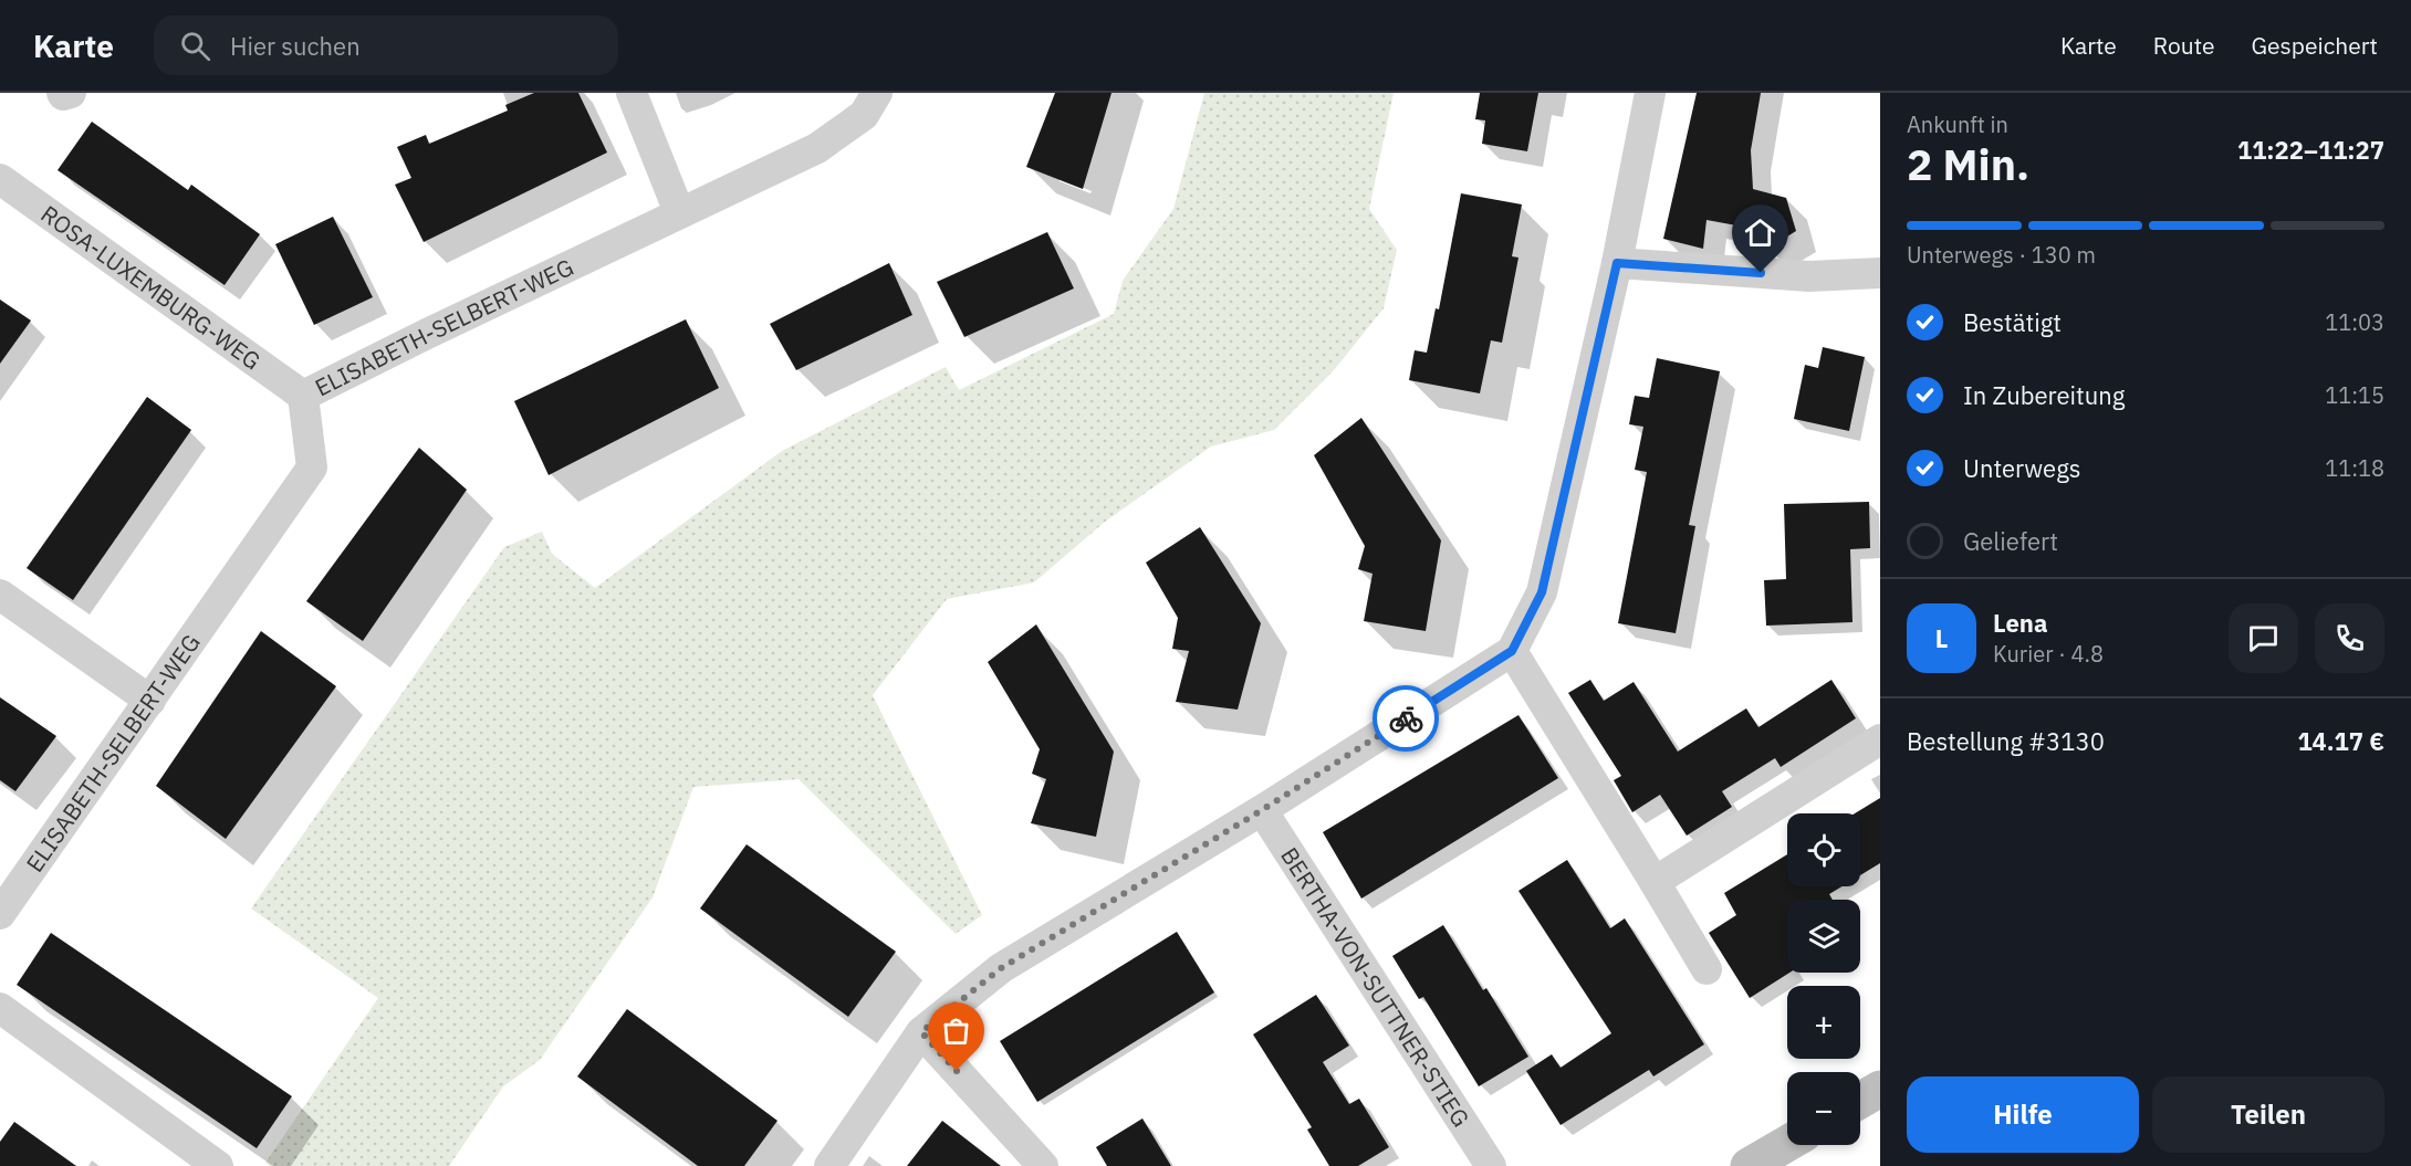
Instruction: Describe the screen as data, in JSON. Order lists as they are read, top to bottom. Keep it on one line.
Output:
{"streets":{"street":["ROSA-LUXEMBURG-WEG","ELISABETH-SELBERT-WEG","BERTHA-VON-SUTTNER-STIEG"]},"crossings":[["ROSA-LUXEMBURG-WEG","ELISABETH-SELBERT-WEG"]],"page":{"header":"Karte","search":"Hier suchen","nav":["Karte","Route","Gespeichert"],"heading":["2 Min.","Ankunft in","11:22–11:27"],"panel":["Lena","Kurier · 4.8","Bestellung #3130","14.17 €"],"bar":"Unterwegs · 130 m","list":[["Bestätigt","11:03"],["In Zubereitung","11:15"],["Unterwegs","11:18"],"Geliefert"],"round":"L","map_buttons":["+","−"],"buttons":["Hilfe","Teilen"]}}
